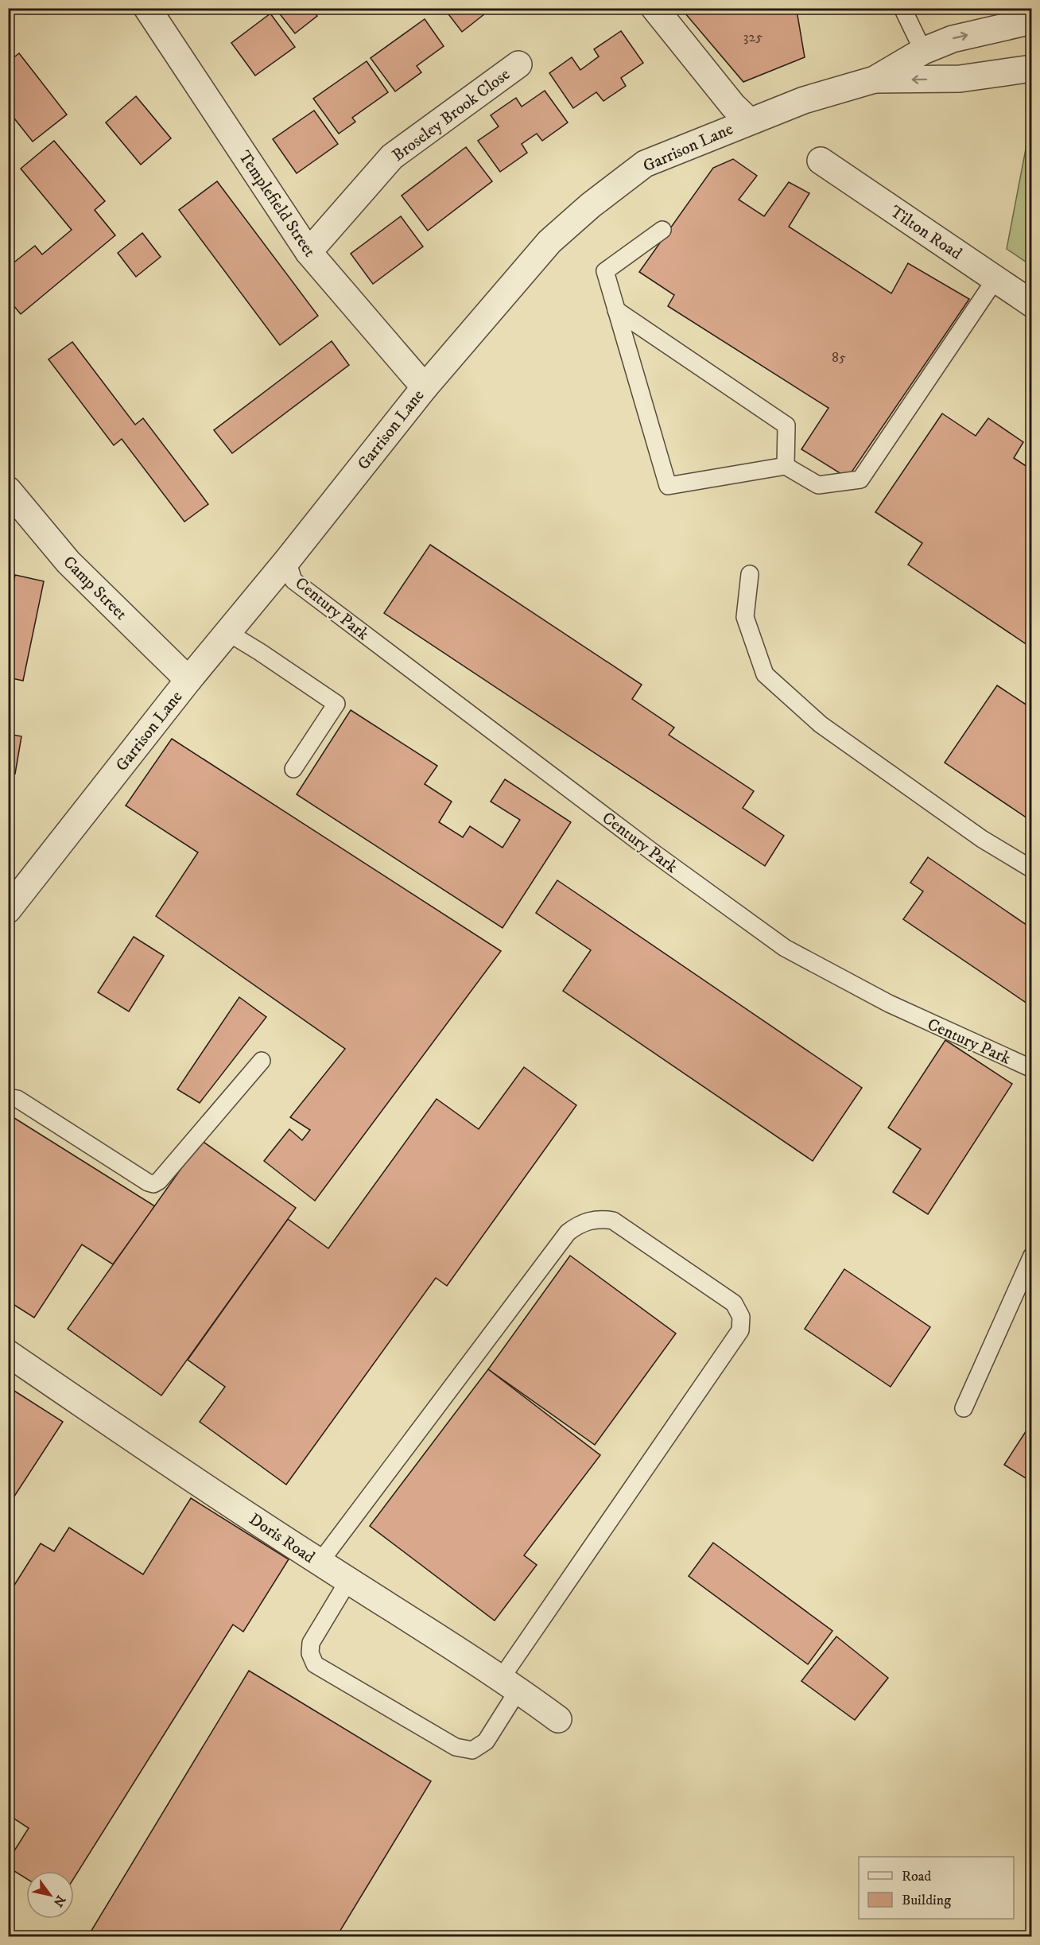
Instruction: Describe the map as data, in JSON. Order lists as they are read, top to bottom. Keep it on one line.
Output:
{"streets":{"street":["Broseley Brook Close","Garrison Lane","Templefield Street","Tilton Road","Camp Street","Doris Road"],"lane":["Century Park"]},"crossings":[["Broseley Brook Close","Templefield Street"],["Garrison Lane","Templefield Street"],["Garrison Lane","Camp Street"],["Garrison Lane","Century Park"]],"house_numbers":["325","85"],"legend":["Road","Building"],"north":"bottom right"}
